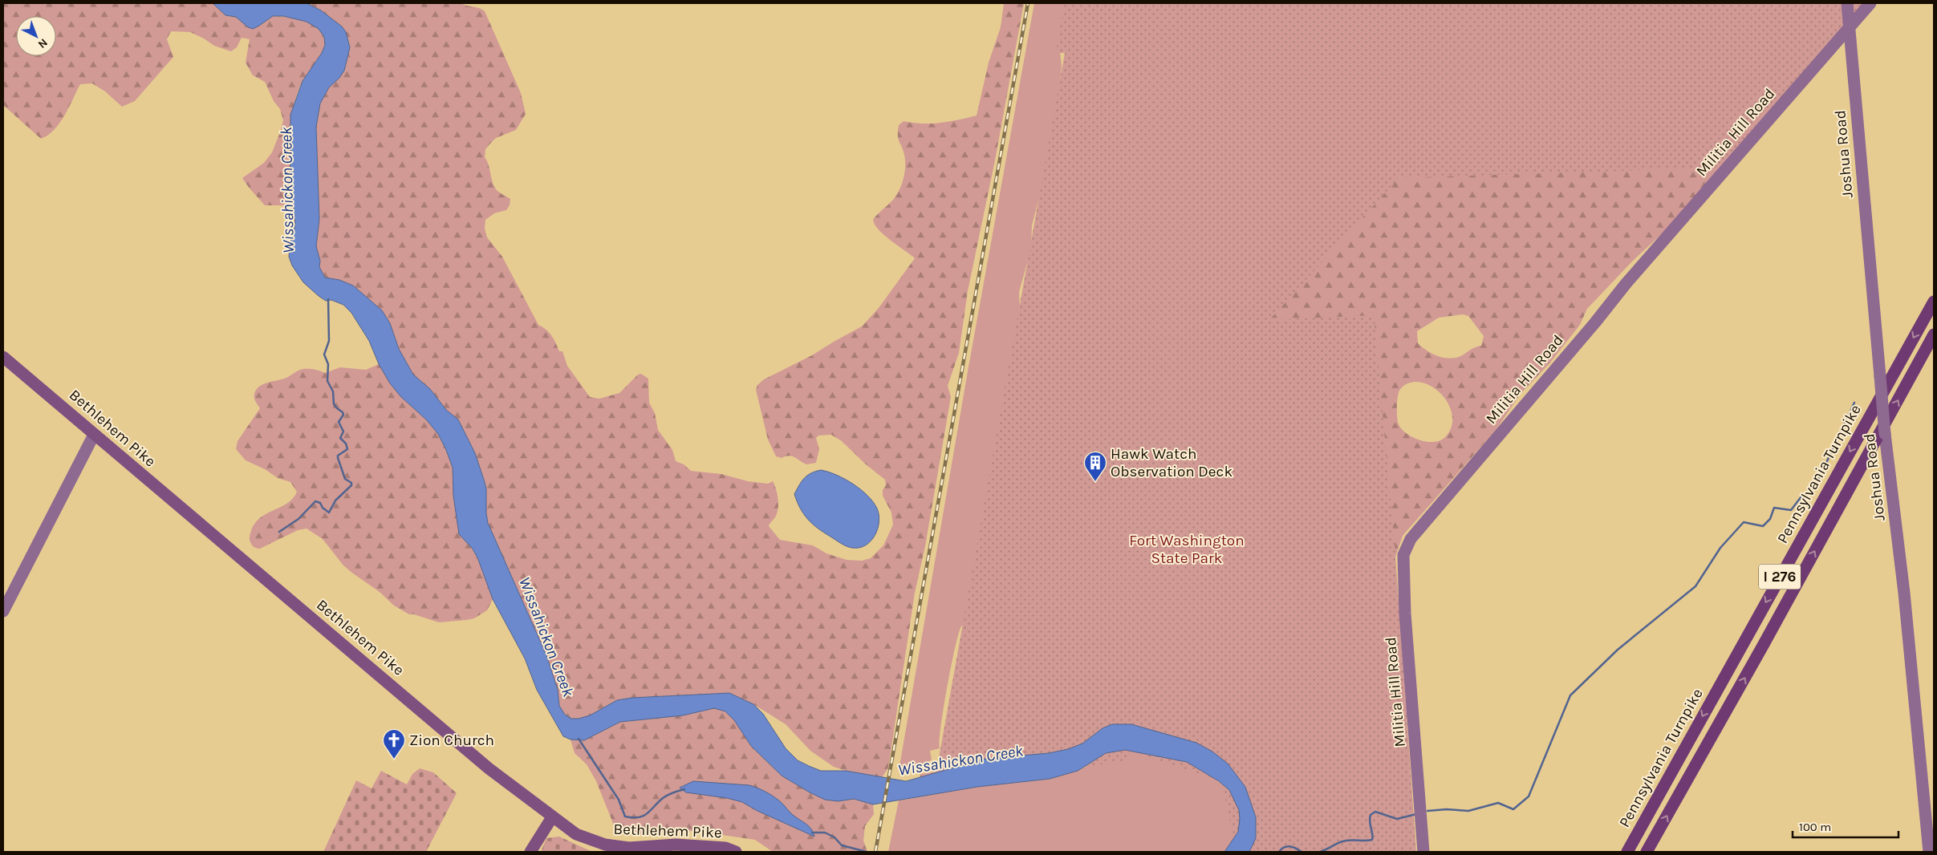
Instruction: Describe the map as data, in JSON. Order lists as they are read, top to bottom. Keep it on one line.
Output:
{"streets":{"highway":["Pennsylvania Turnpike","I 276"],"main road":["Bethlehem Pike"],"street":["Militia Hill Road","Joshua Road"]},"crossings":[["Militia Hill Road","Joshua Road"]],"water":["Wissahickon Creek"],"parks":["Fort Washington State Park"],"places":{"building":["Hawk Watch Observation Deck"],"church":["Zion Church"]},"scale_bar":"100 m","north":"bottom right"}
